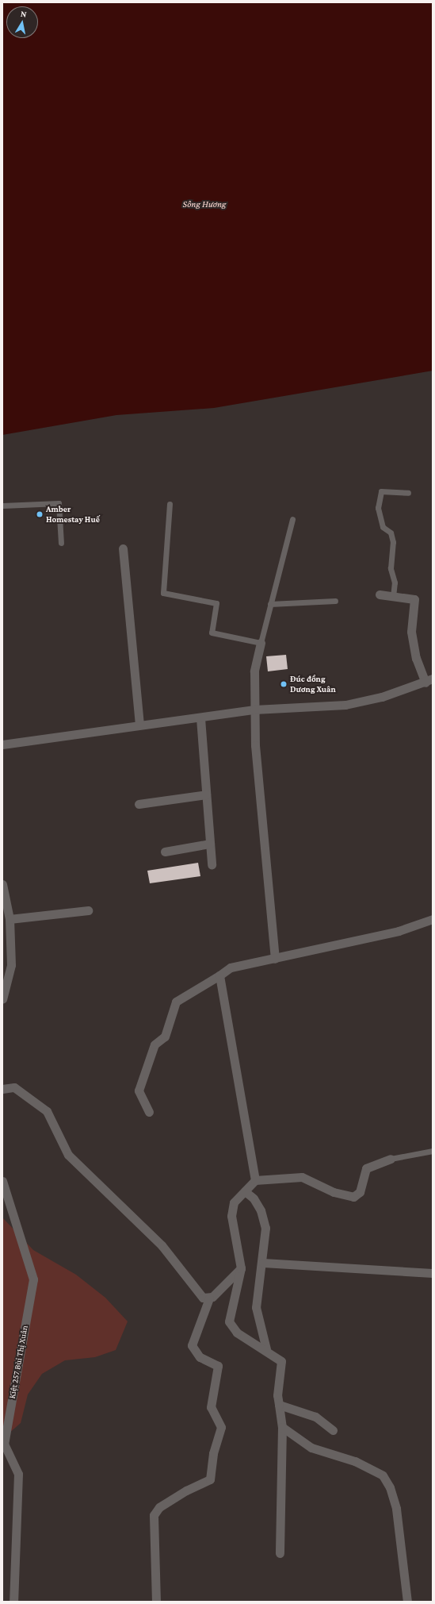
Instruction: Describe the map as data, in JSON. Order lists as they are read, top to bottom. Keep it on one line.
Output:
{"streets":{"street":["Kiệt 257 Bùi Thị Xuân"]},"water":["Sông Hương"],"places":["Amber Homestay Huế","Đúc đồng Dương Xuân"],"north":"top"}
